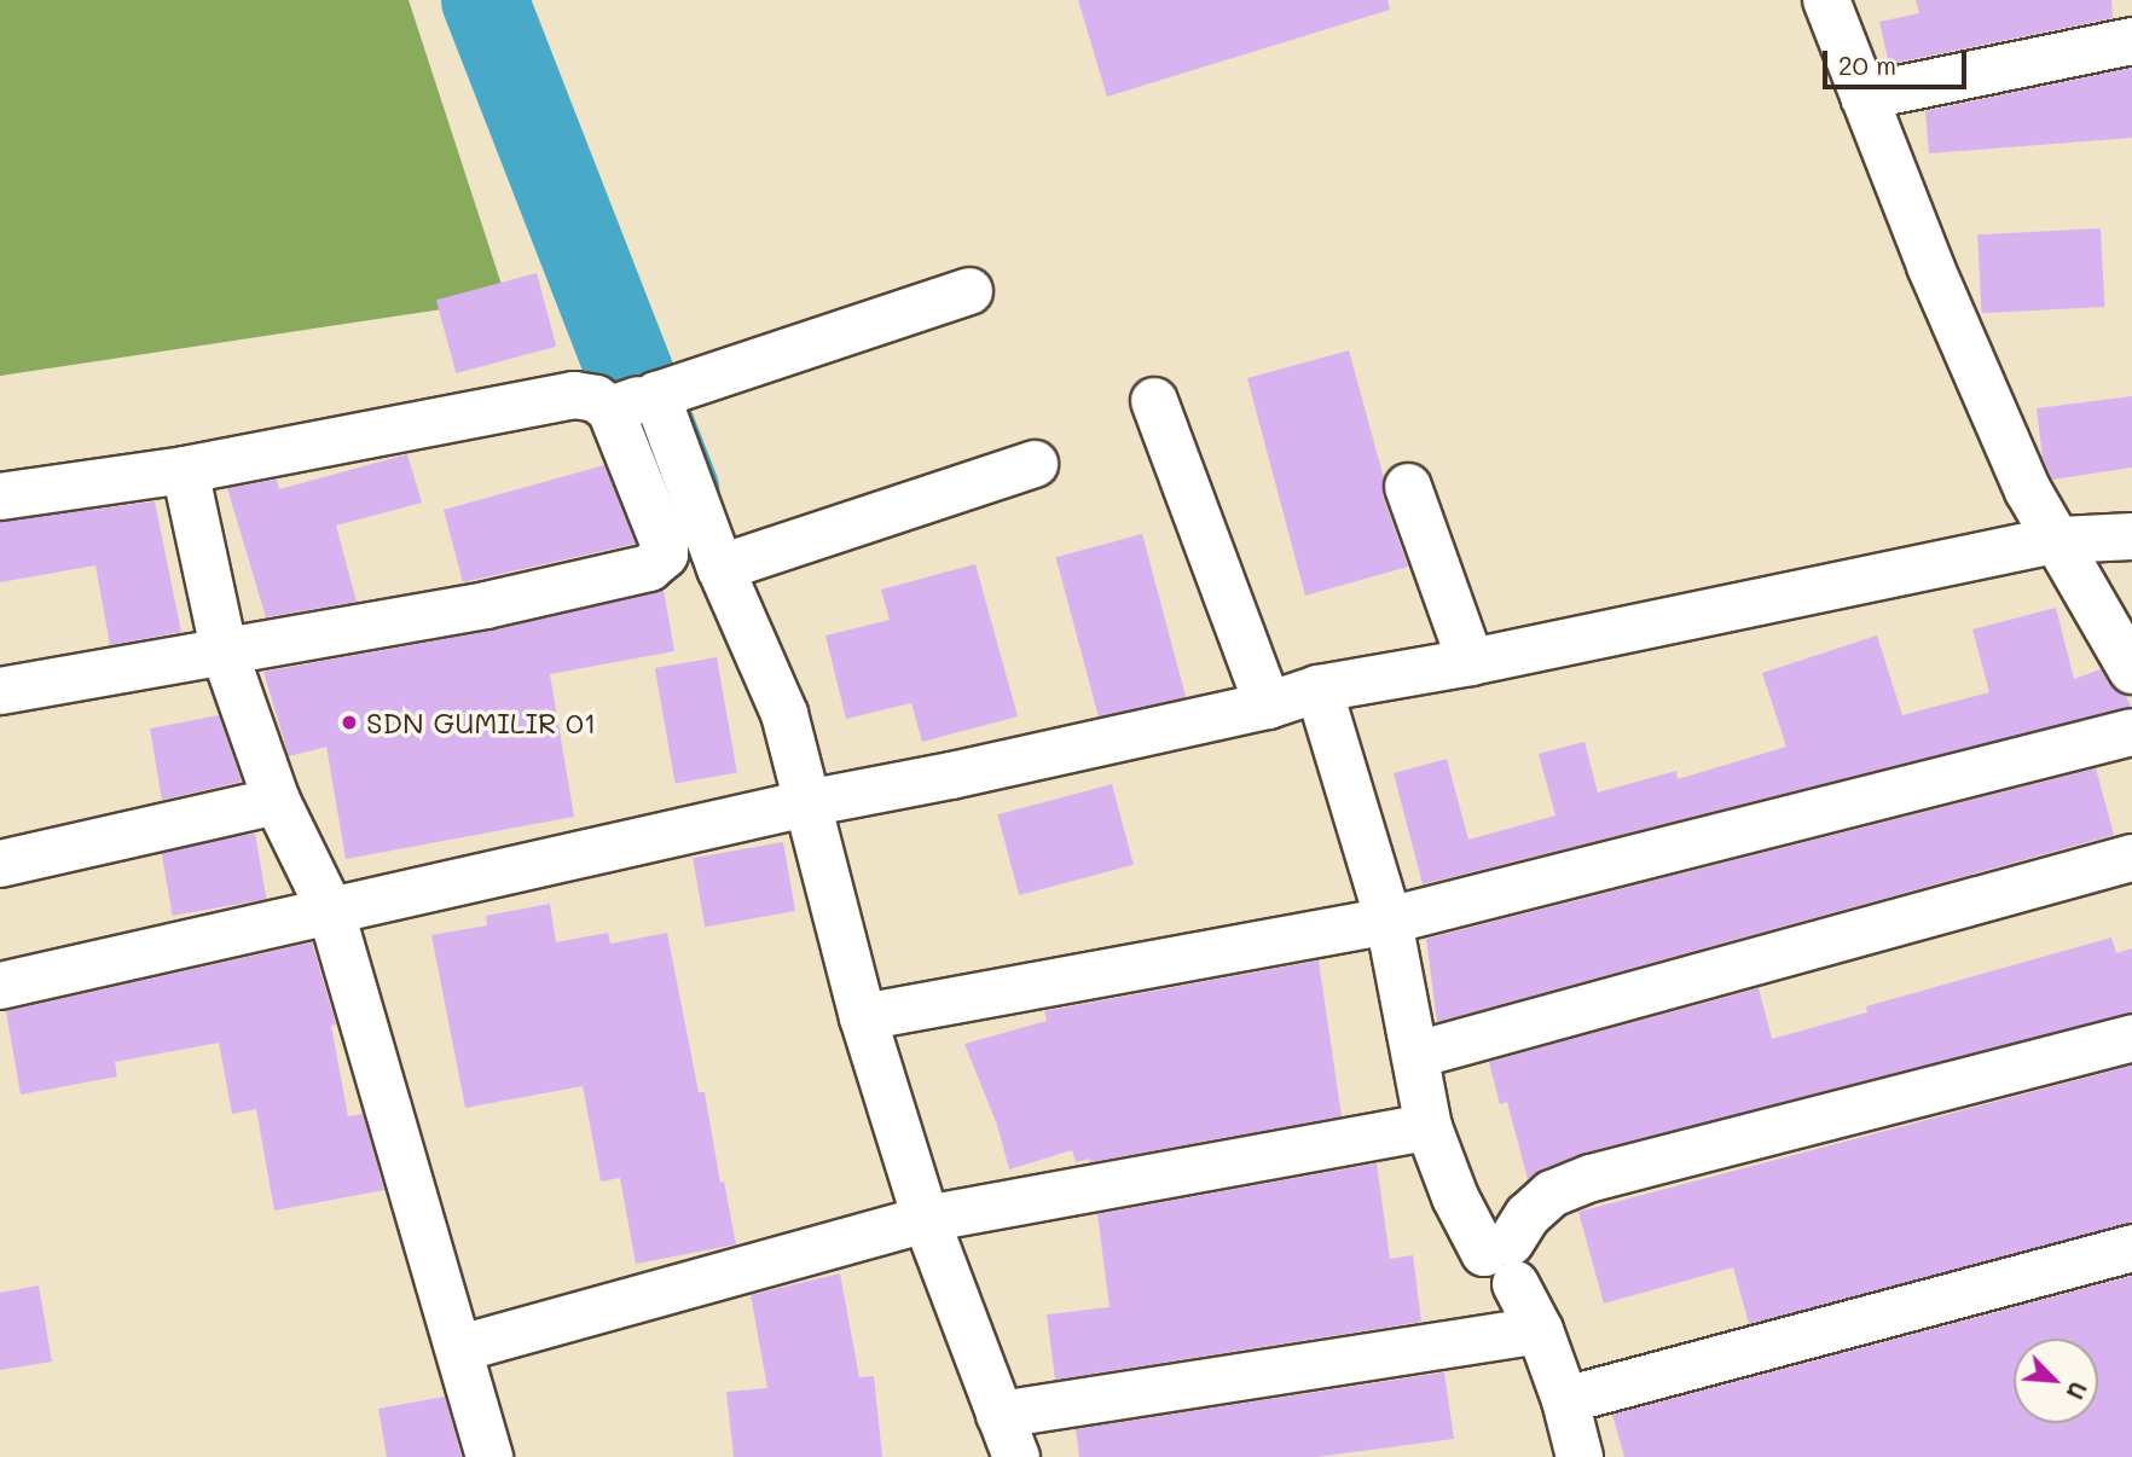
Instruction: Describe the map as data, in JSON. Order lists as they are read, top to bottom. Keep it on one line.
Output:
{"places":["SDN GUMILIR 01"],"scale_bar":"20 m","north":"bottom right"}
